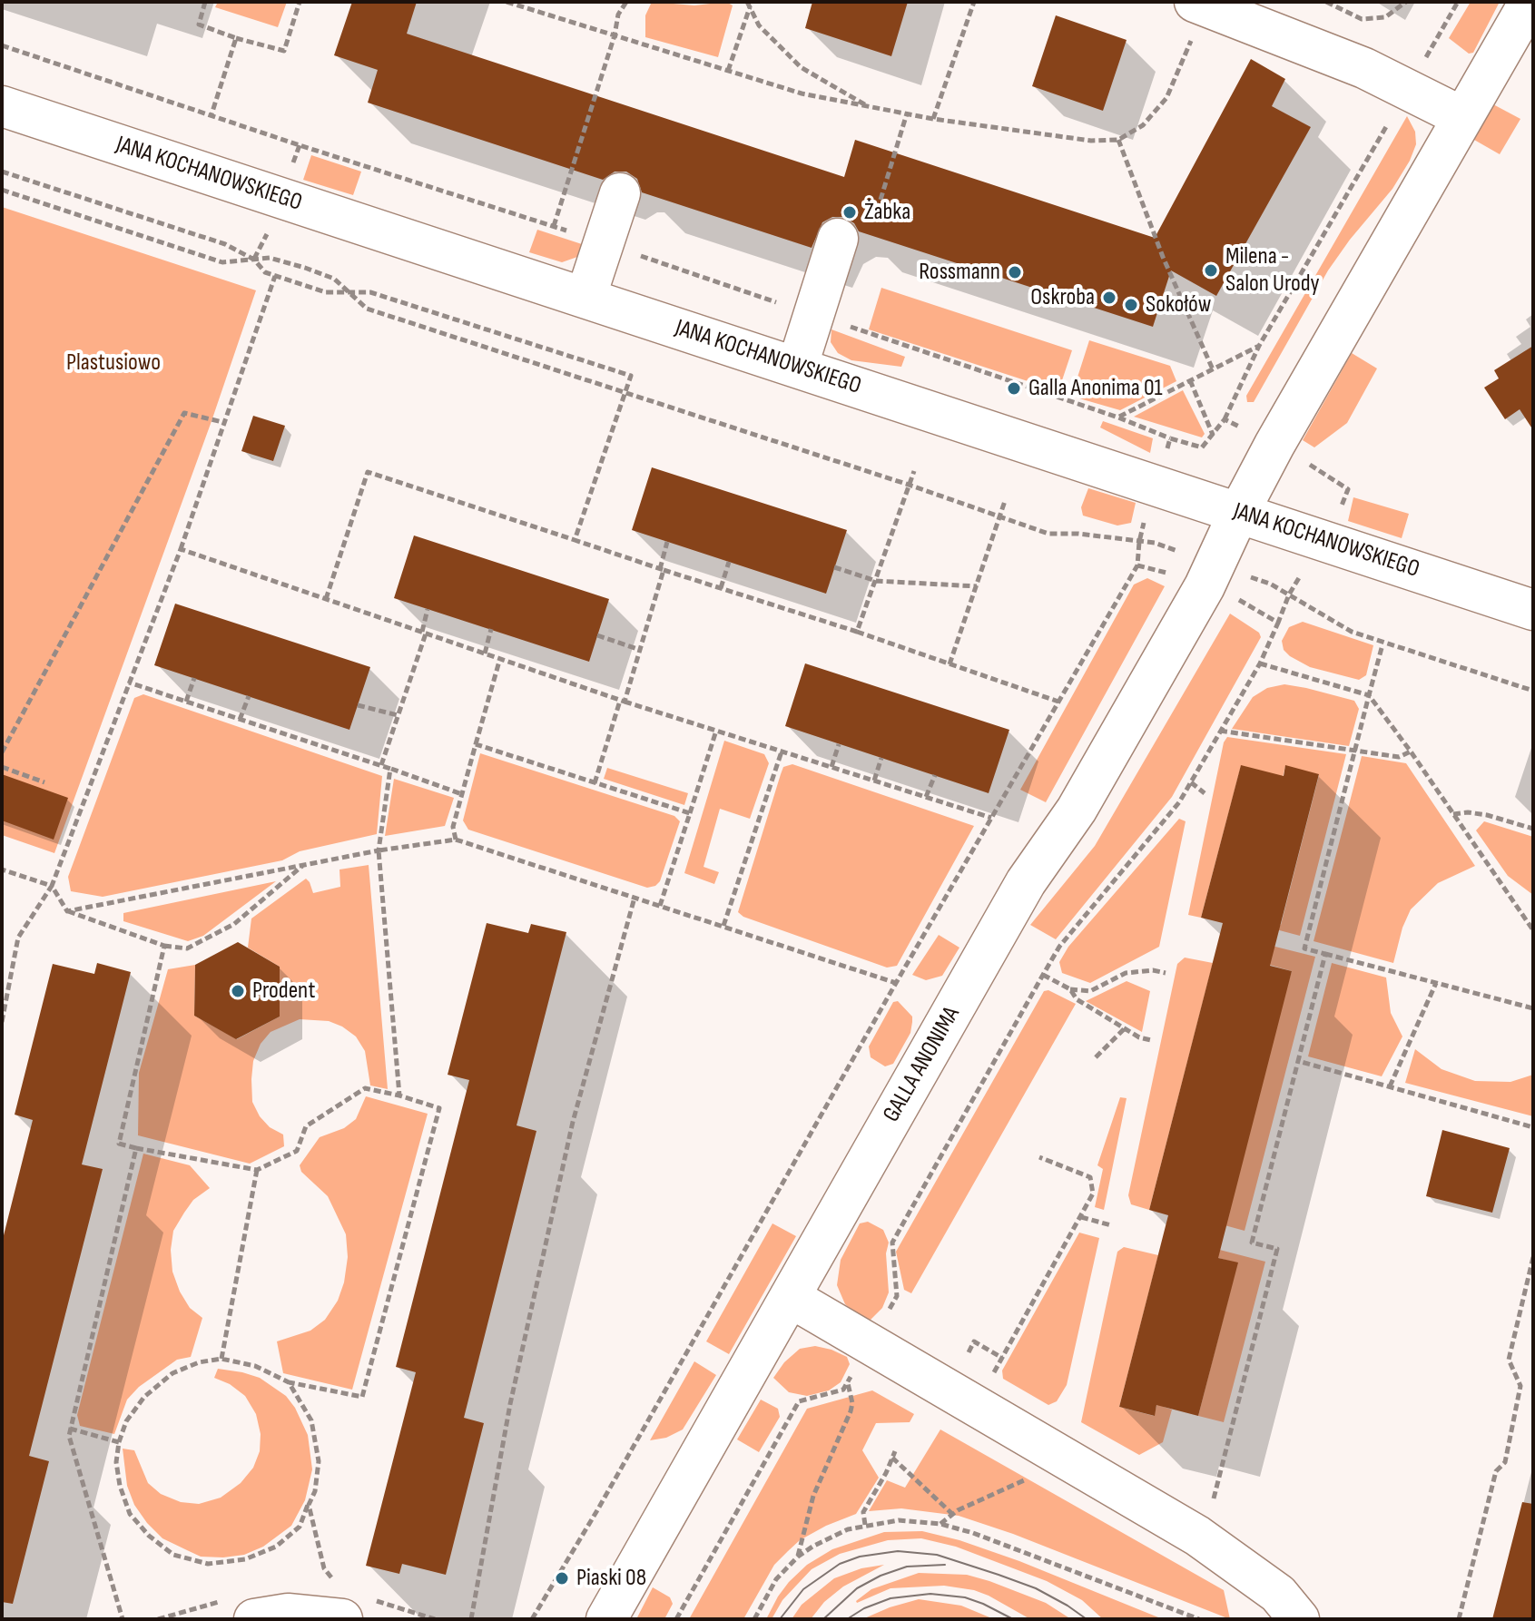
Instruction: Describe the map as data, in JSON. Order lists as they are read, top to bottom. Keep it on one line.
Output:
{"streets":{"street":["JANA KOCHANOWSKIEGO","GALLA ANONIMA"]},"crossings":[["JANA KOCHANOWSKIEGO","GALLA ANONIMA"]],"parks":["Plastusiowo"],"places":["Żabka","Milena - Salon Urody","Rossmann","Oskroba","Sokołów","Galla Anonima 01","Prodent","Piaski 08"]}
